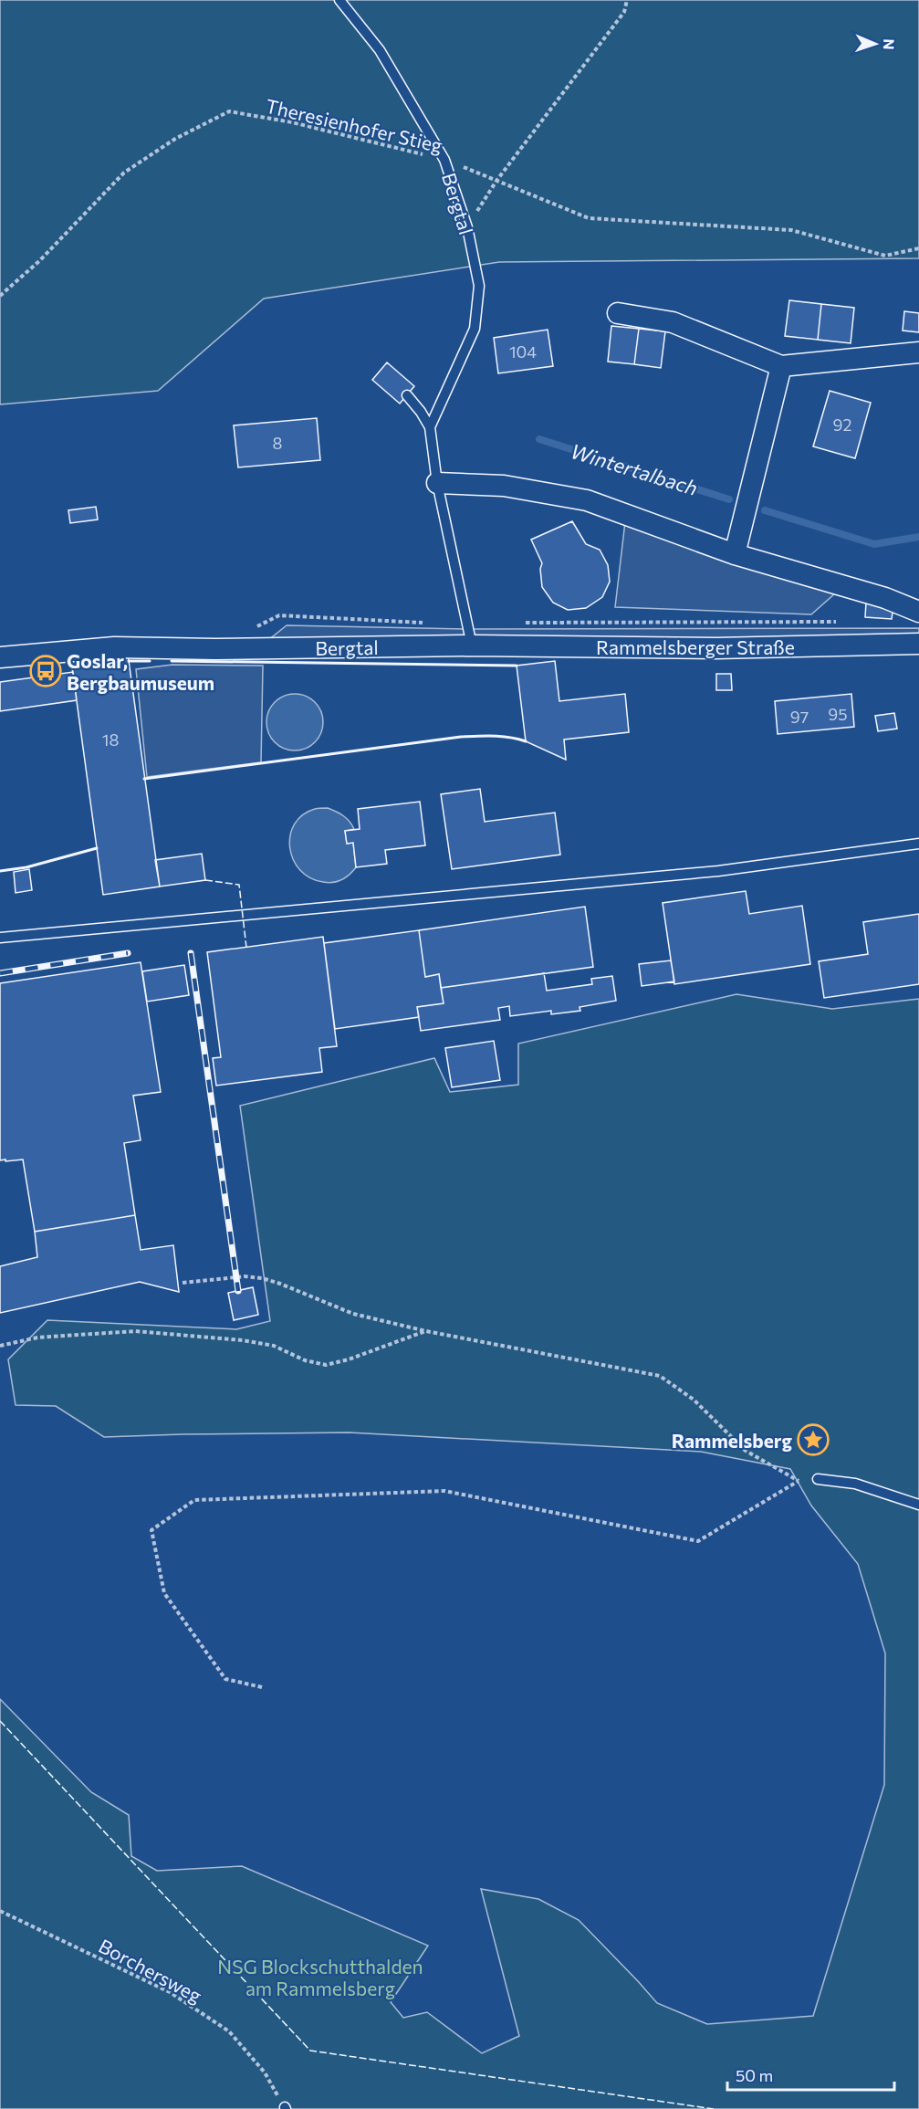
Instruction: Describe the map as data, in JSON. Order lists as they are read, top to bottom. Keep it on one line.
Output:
{"streets":{"street":["Bergtal","Rammelsberger Straße"],"path":["Theresienhofer Stieg","Borchersweg"]},"crossings":[["Theresienhofer Stieg","Bergtal"],["Bergtal","Rammelsberger Straße"]],"water":["Wintertalbach"],"parks":["NSG Blockschutthalden am Rammelsberg"],"places":{"bus stop":["Goslar, Bergbaumuseum"],"place":["Rammelsberg"]},"house_numbers":["104","92","8","95","97","18"],"scale_bar":"50 m","north":"right"}
